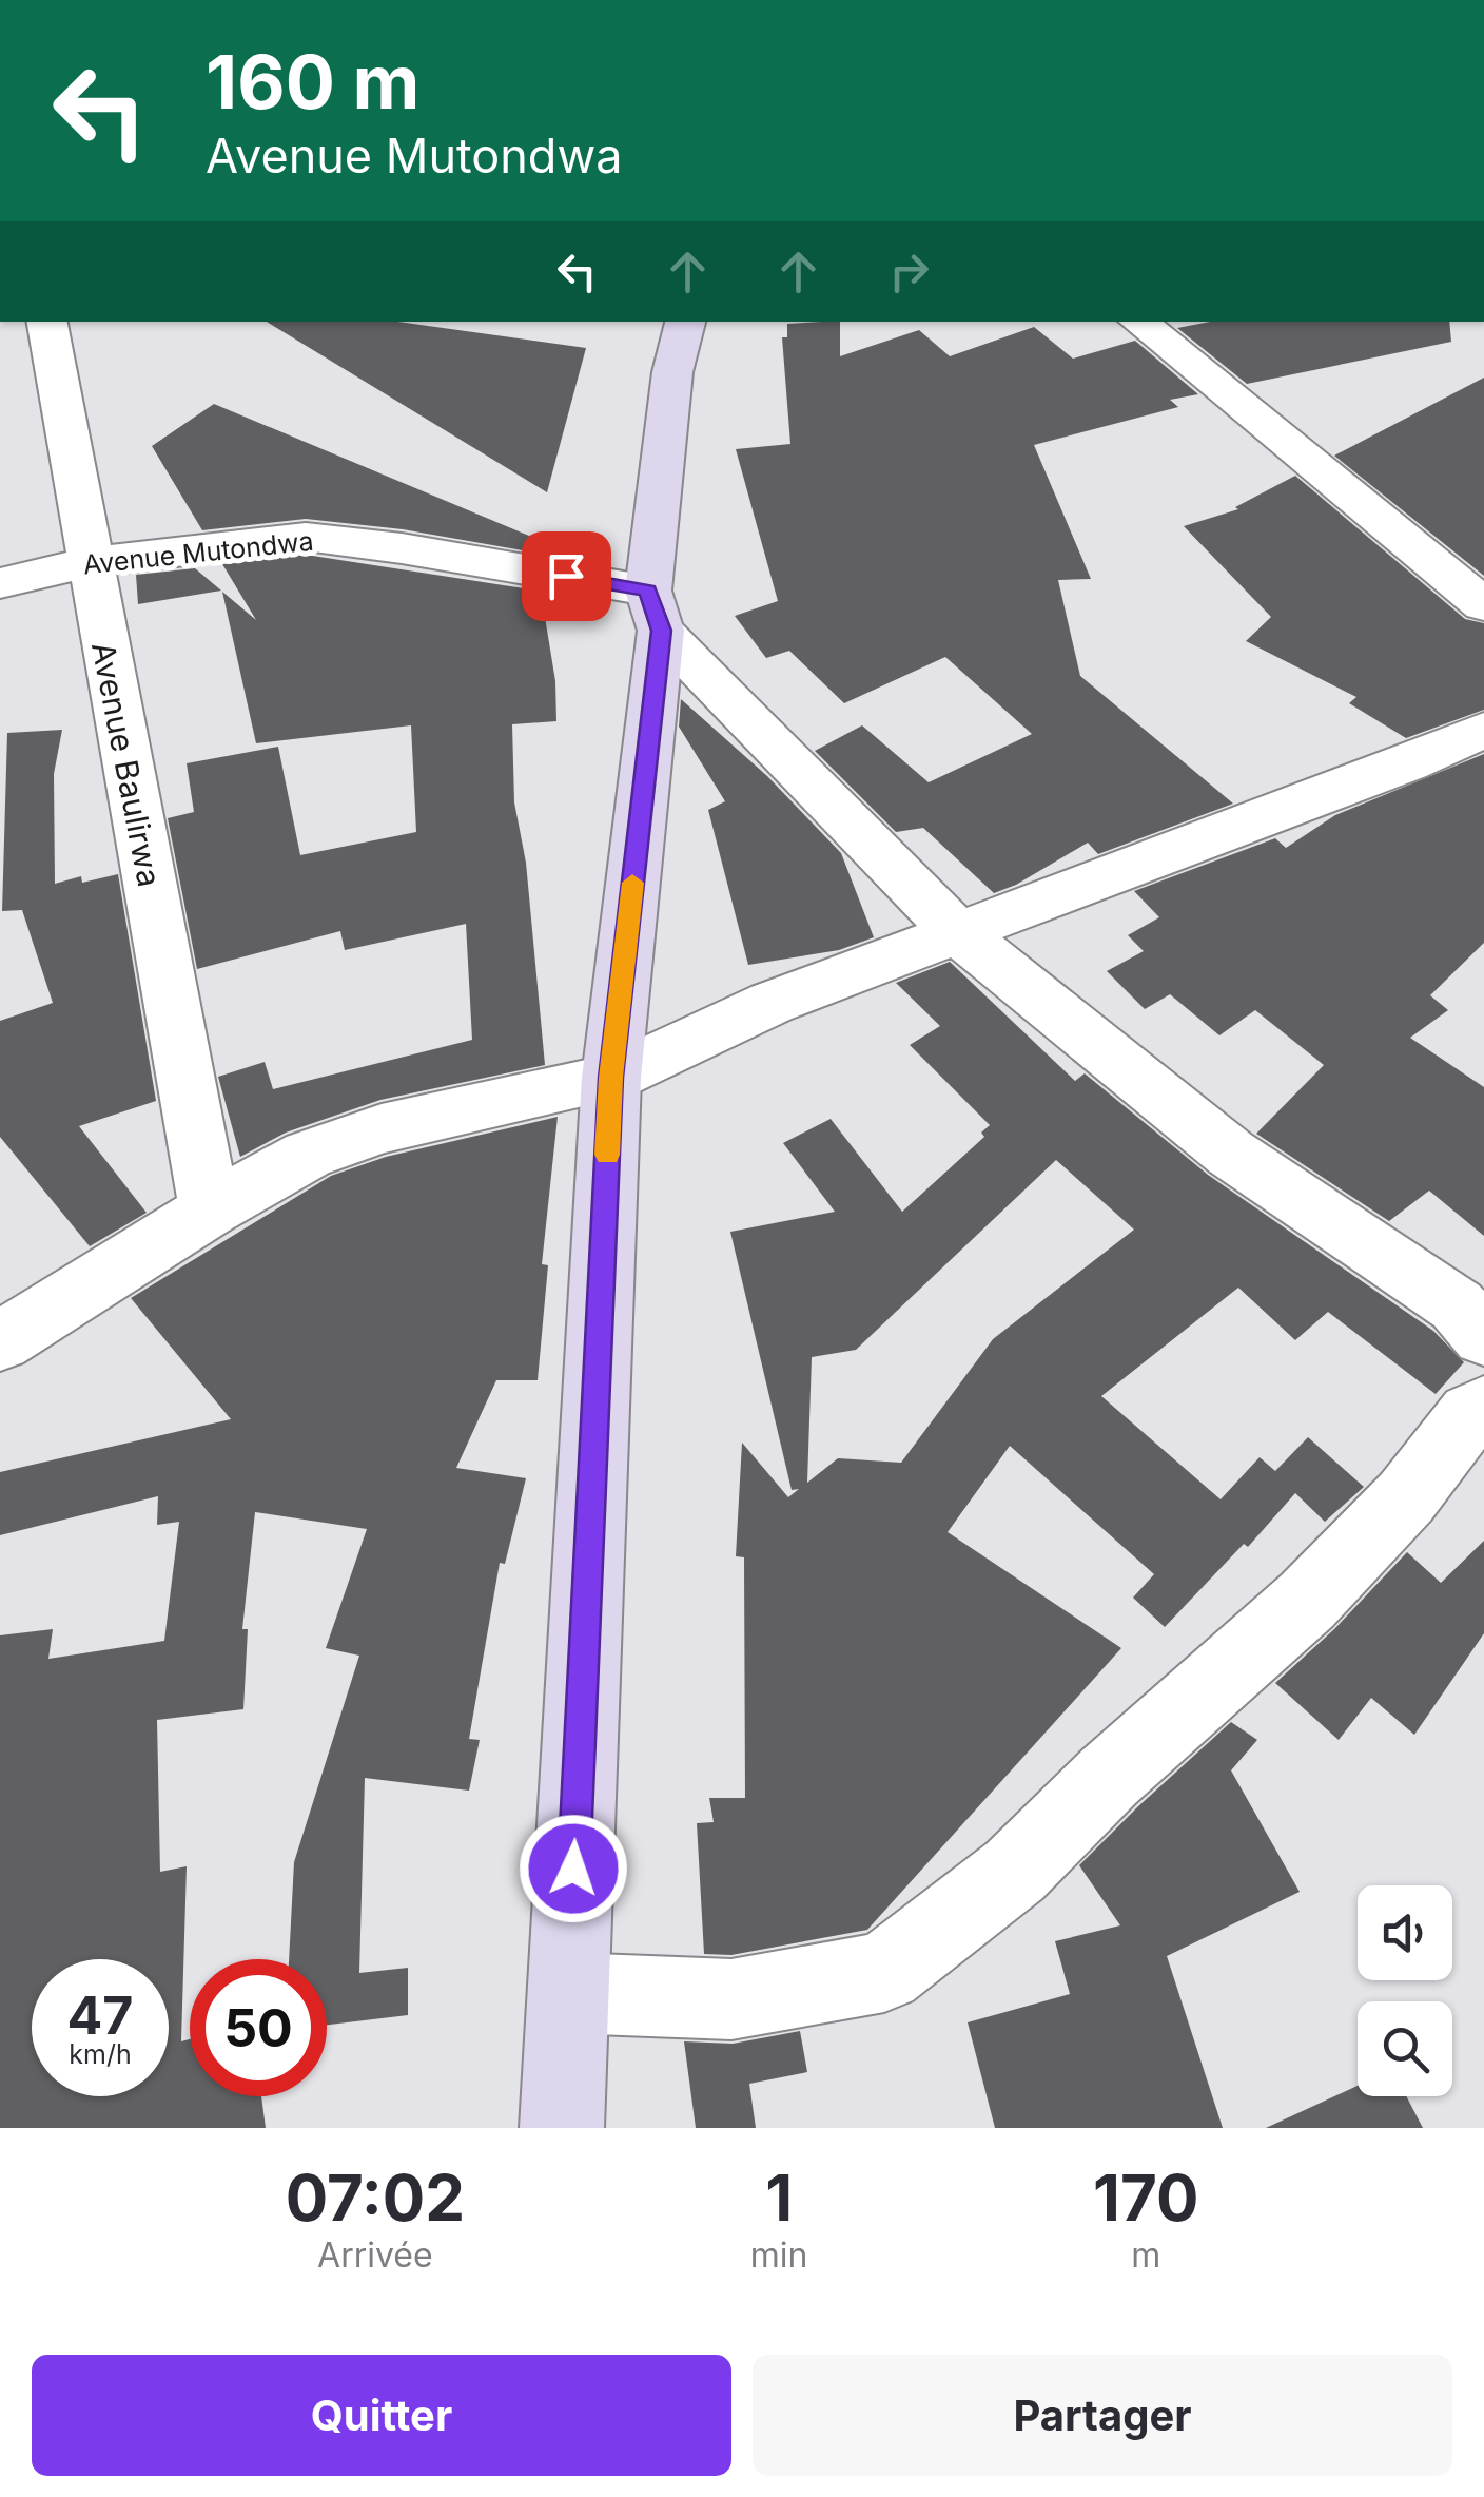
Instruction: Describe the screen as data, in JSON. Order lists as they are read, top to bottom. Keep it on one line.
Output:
{"streets":{"street":["Avenue Mutondwa","Avenue Baulirwa"]},"crossings":[["Avenue Mutondwa","Avenue Baulirwa"]],"page":{"turn":["160 m","Avenue Mutondwa"],"speed":"47 km/h","limit":"50","eta":["07:02","Arrivée","1","min","170","m"],"buttons":["Quitter","Partager"]}}
